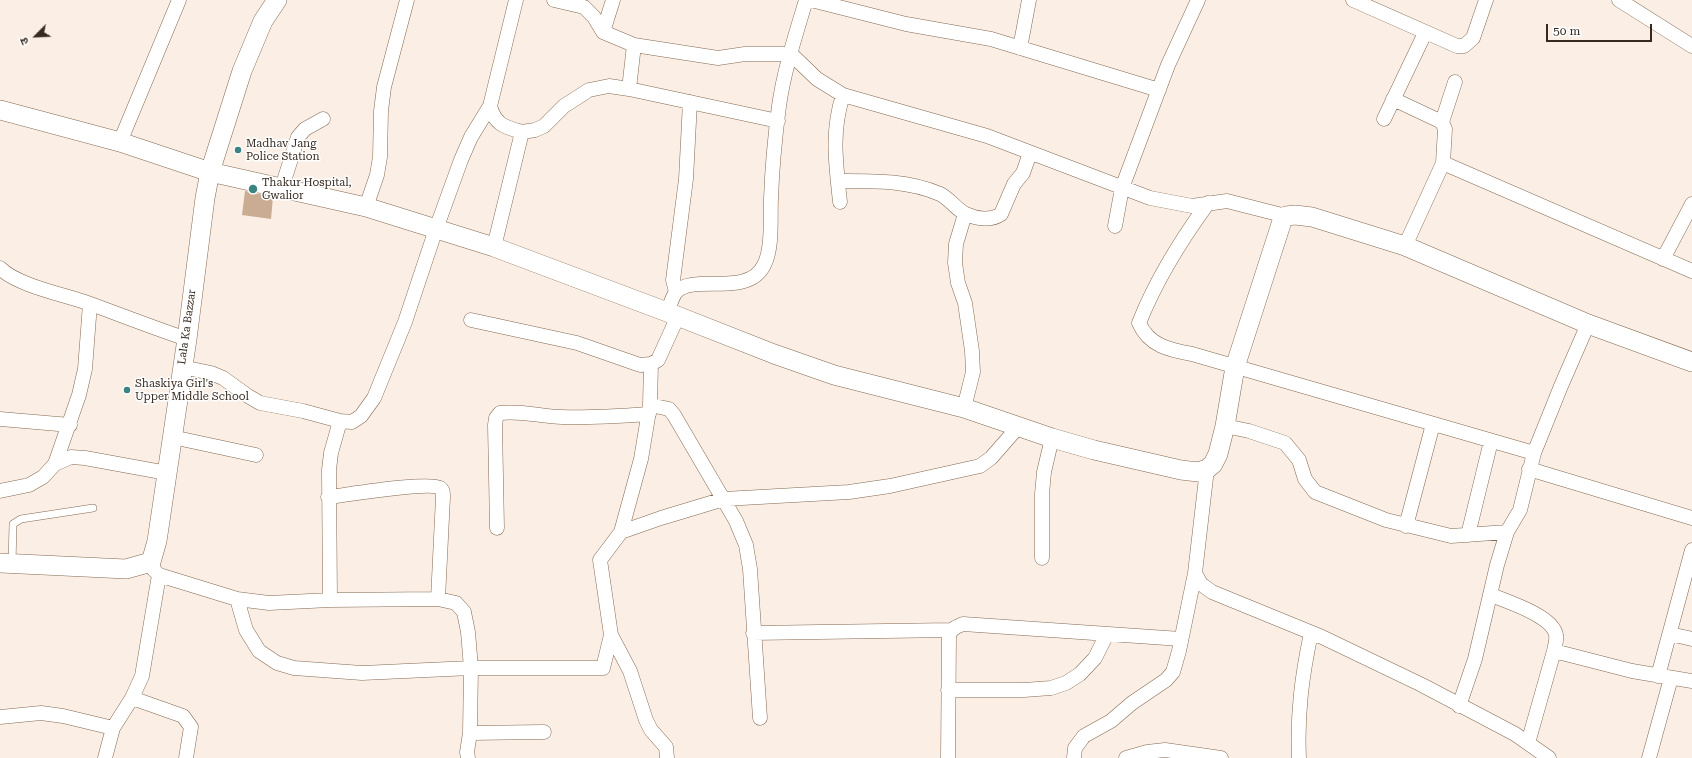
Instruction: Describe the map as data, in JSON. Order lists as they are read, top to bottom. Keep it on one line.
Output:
{"streets":{"street":["Lala Ka Bazzar"]},"places":["Madhav Jang Police Station","Thakur Hospital, Gwalior","Shaskiya Girl's Upper Middle School"],"scale_bar":"50 m","north":"bottom left"}
